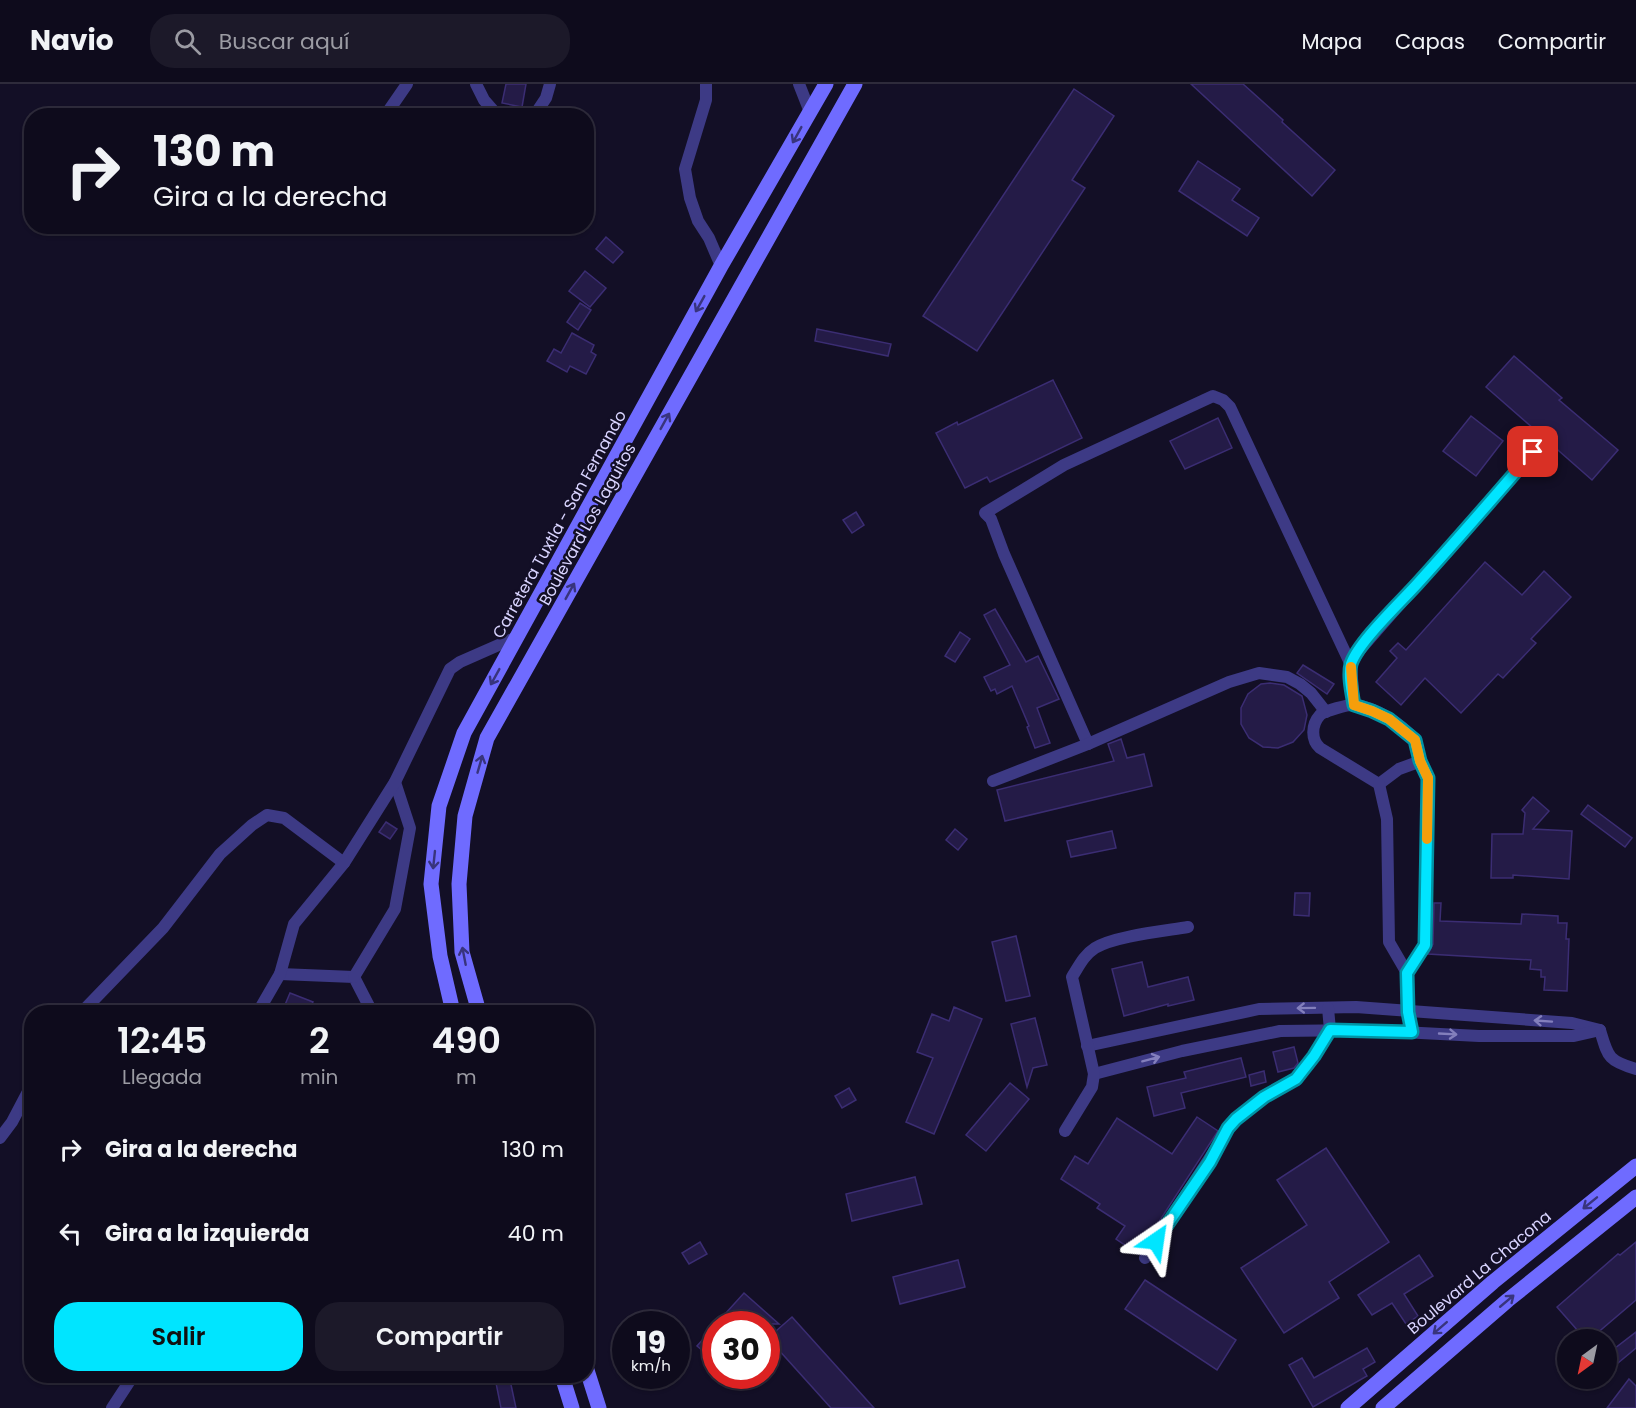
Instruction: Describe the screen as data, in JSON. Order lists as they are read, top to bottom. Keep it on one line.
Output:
{"streets":{"main road":["Carretera Tuxtla - San Fernando","Boulevard Los Laguitos","Boulevard La Chacona"]},"one_way":["Carretera Tuxtla - San Fernando","Boulevard Los Laguitos"],"north":"bottom left","page":{"header":"Navio","search":"Buscar aquí","nav":["Mapa","Capas","Compartir"],"turn":["130 m","Gira a la derecha"],"eta":["12:45","Llegada","2","min","490","m"],"list":[{"name":"Gira a la derecha","value":"130 m"},{"name":"Gira a la izquierda","value":"40 m"}],"buttons":["Salir","Compartir"],"speed":"19 km/h","limit":"30"}}
